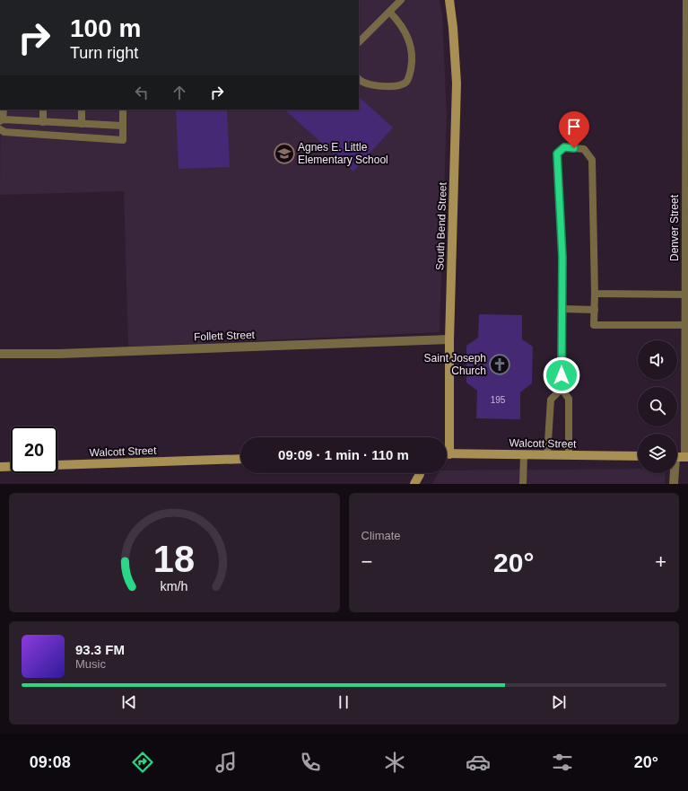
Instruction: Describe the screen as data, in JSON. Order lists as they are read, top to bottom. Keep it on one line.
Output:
{"streets":{"street":["South Bend Street","Denver Street","Follett Street","Walcott Street"]},"crossings":[["South Bend Street","Follett Street"]],"places":{"school or university":["Agnes E. Little Elementary School"],"church":["Saint Joseph Church"]},"house_numbers":["195"],"page":{"turn":["100 m","Turn right"],"limit":"20","trip":"09:09 · 1 min · 110 m","tile":"Climate","heat":["−","20°","+"],"song":["93.3 FM","Music"],"tabs":["09:08","20°"],"gauge":["18","km/h"]}}
